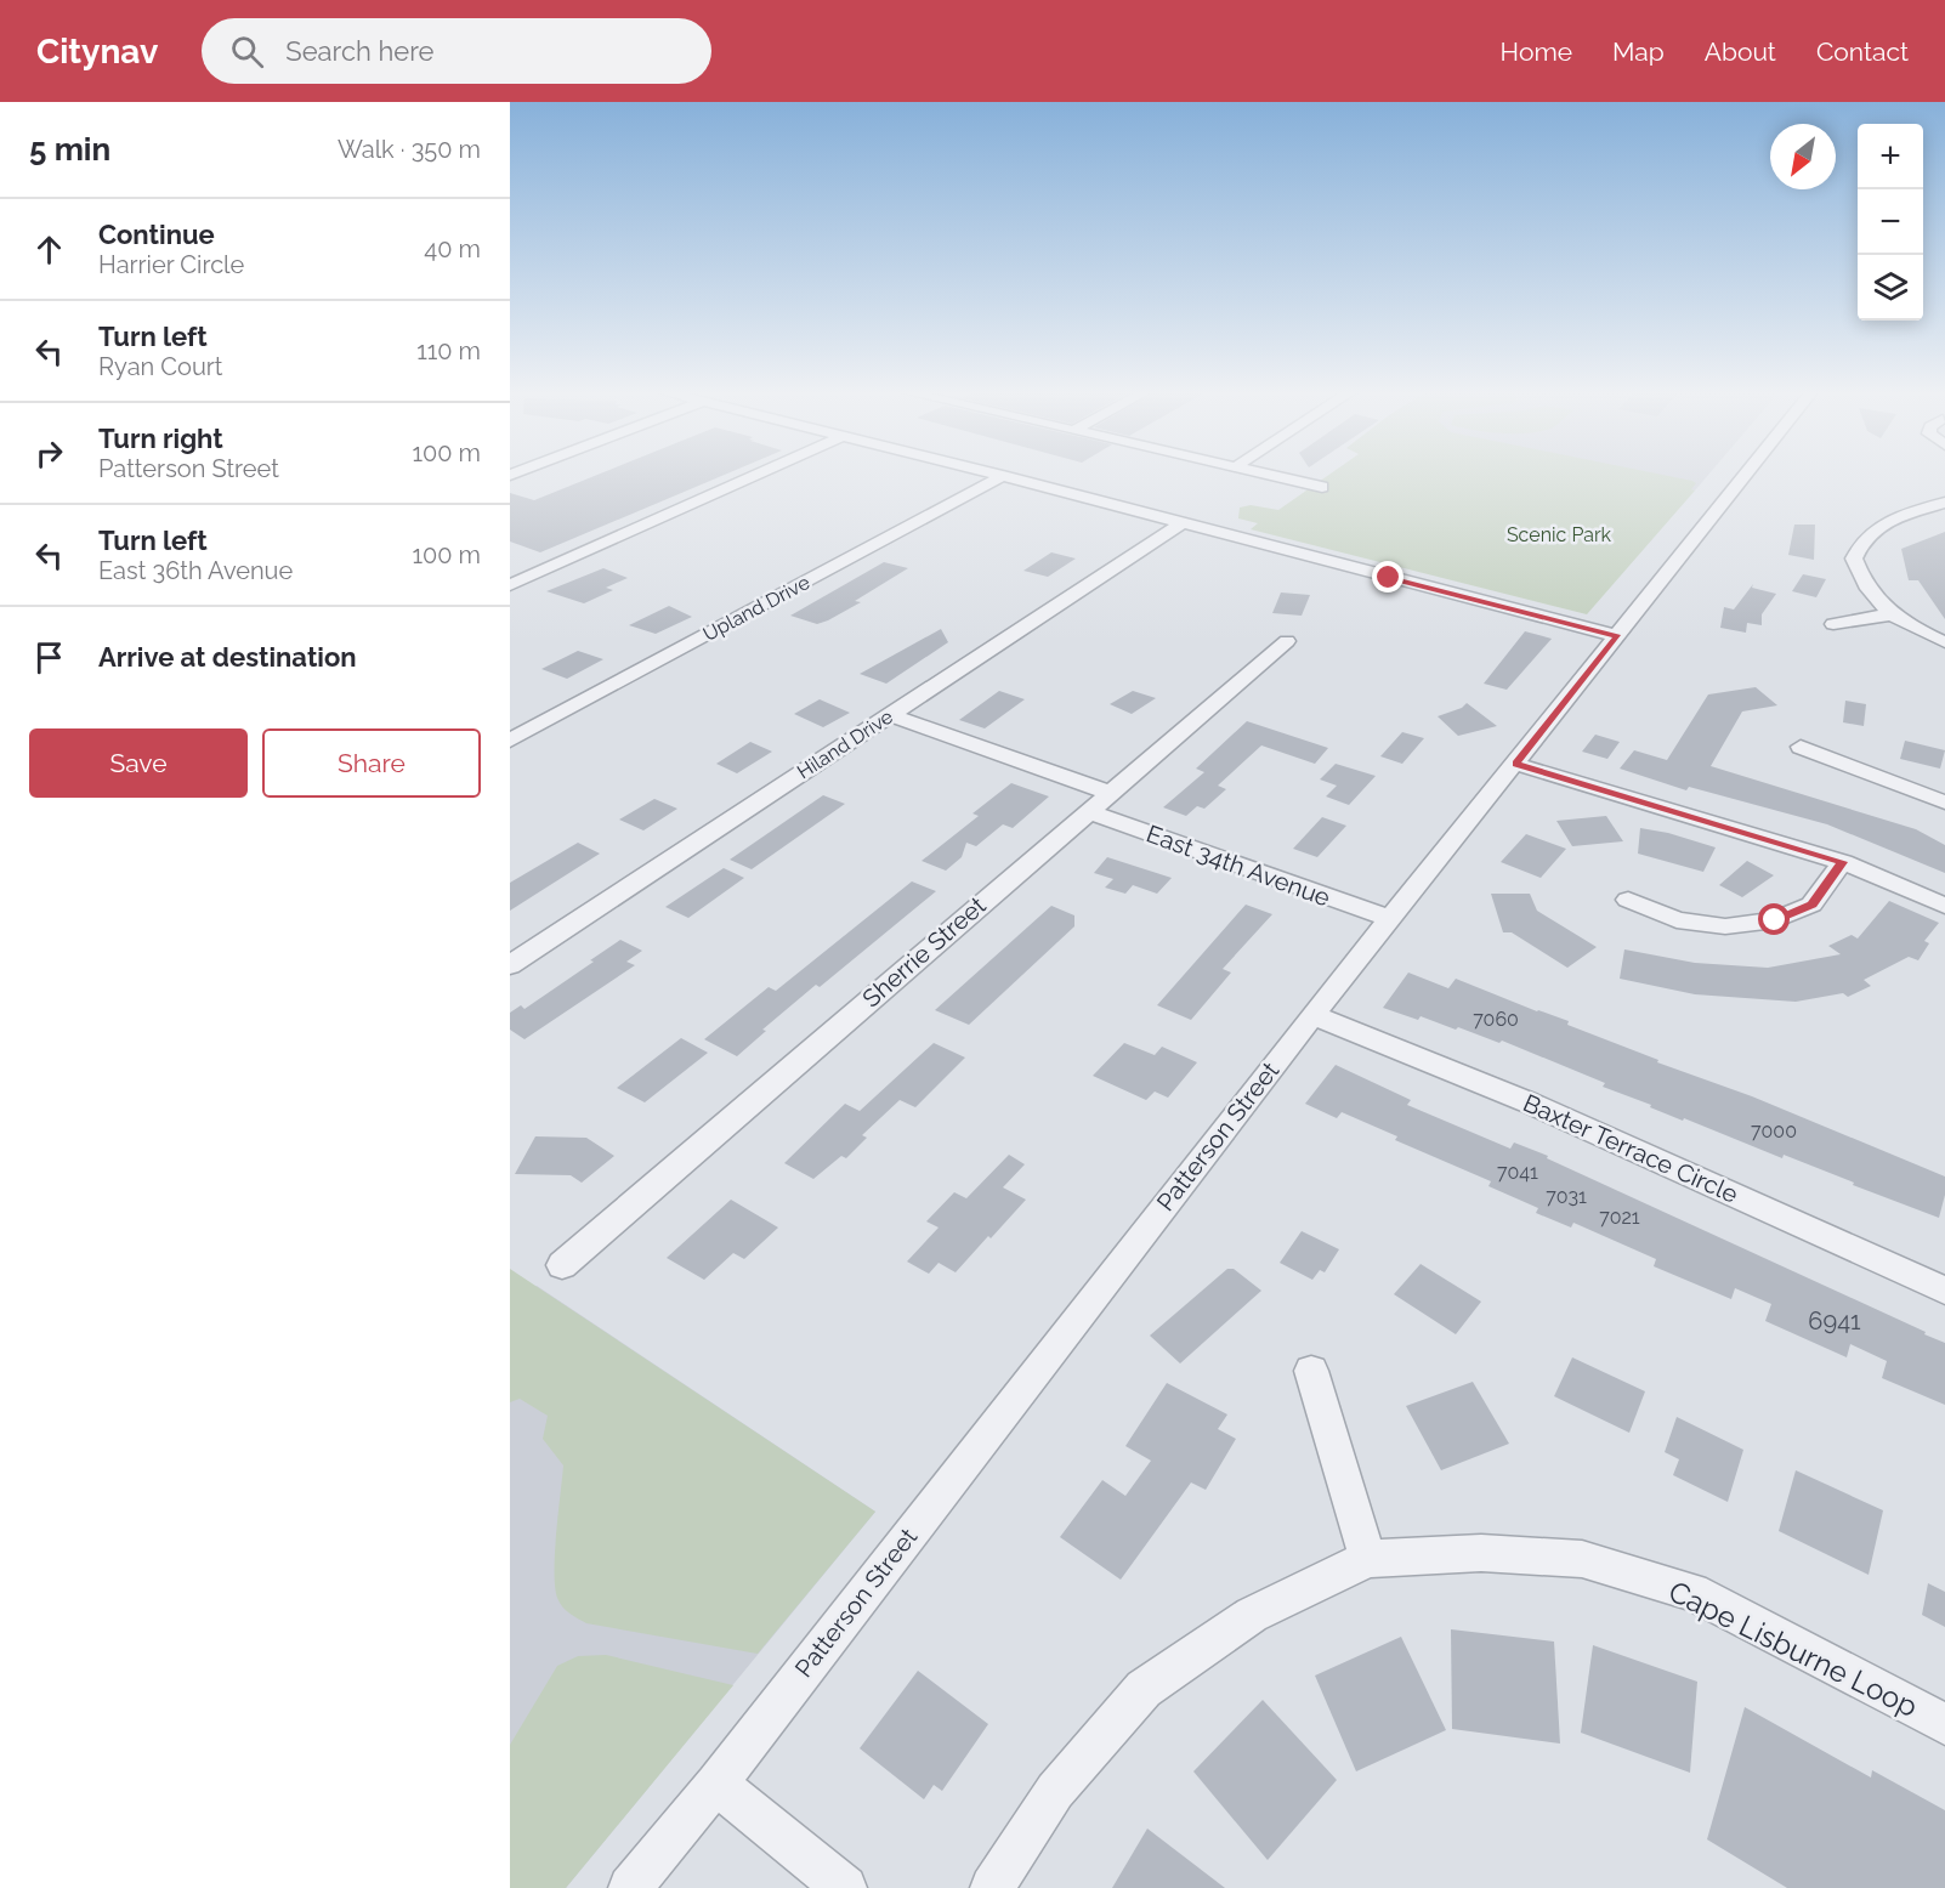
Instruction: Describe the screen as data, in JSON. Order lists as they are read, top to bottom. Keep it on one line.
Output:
{"streets":{"street":["Upland Drive","Hiland Drive","East 34th Avenue","Sherrie Street","Patterson Street","Baxter Terrace Circle","Cape Lisburne Loop"]},"crossings":[["East 34th Avenue","Sherrie Street"],["East 34th Avenue","Patterson Street"],["Patterson Street","Baxter Terrace Circle"]],"parks":["Scenic Park"],"house_numbers":["7060","7000","7041","7031","7021","6941"],"north":"bottom left","page":{"header":"Citynav","search":"Search here","nav":["Home","Map","About","Contact"],"heading":["5 min","Walk · 350 m"],"map_buttons":["+","−"],"list":[["Continue","Harrier Circle","40 m"],["Turn left","Ryan Court","110 m"],["Turn right","Patterson Street","100 m"],["Turn left","East 36th Avenue","100 m"],"Arrive at destination"],"buttons":["Save","Share"]}}
